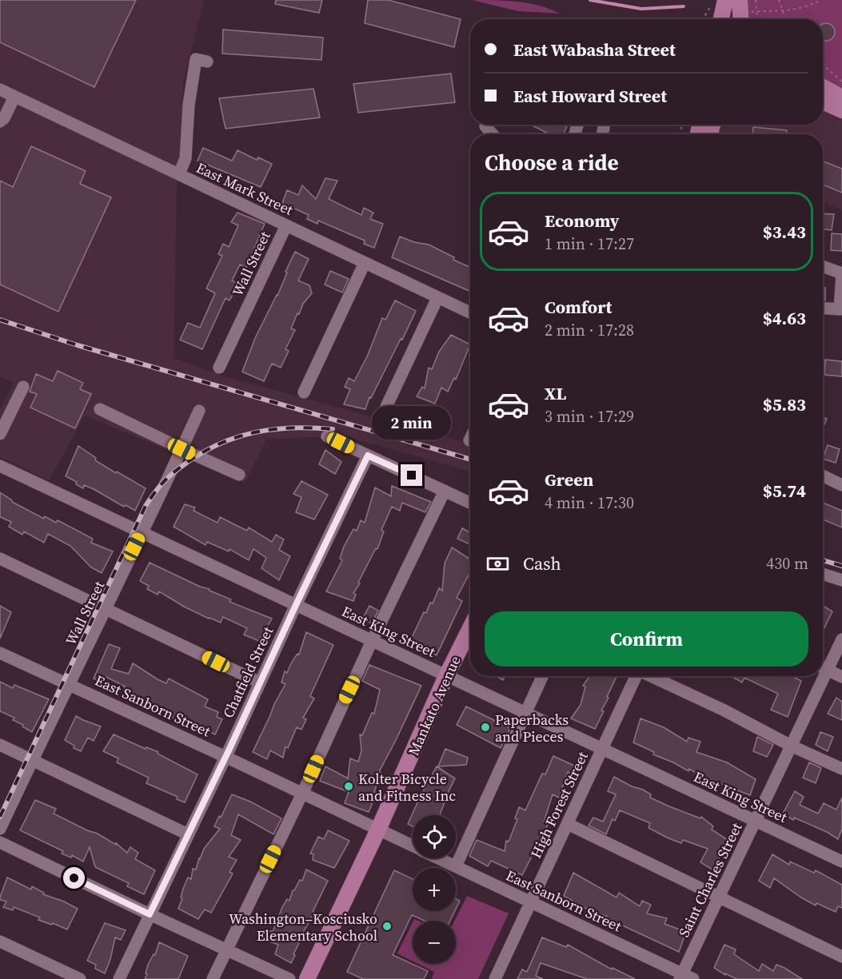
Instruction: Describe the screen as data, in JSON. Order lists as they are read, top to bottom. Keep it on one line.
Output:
{"streets":{"main road":["Mankato Avenue"],"street":["East Mark Street","Wall Street","East King Street","Chatfield Street","East Sanborn Street","High Forest Street","Saint Charles Street"]},"crossings":[["East Mark Street","Wall Street"],["Wall Street","East King Street"],["Wall Street","East Sanborn Street"],["East King Street","Chatfield Street"],["East King Street","Mankato Avenue"],["East King Street","High Forest Street"],["East King Street","Saint Charles Street"],["Chatfield Street","East Sanborn Street"],["East Sanborn Street","Mankato Avenue"],["East Sanborn Street","High Forest Street"],["East Sanborn Street","Saint Charles Street"]],"places":["Paperbacks and Pieces","Kolter Bicycle and Fitness Inc","Washington–Kosciusko Elementary School"],"page":{"banner":["East Wabasha Street","East Howard Street"],"heading":"Choose a ride","list":[{"name":"Economy","note":"1 min · 17:27","value":"$3.43"},{"name":"Comfort","note":"2 min · 17:28","value":"$4.63"},{"name":"XL","note":"3 min · 17:29","value":"$5.83"},{"name":"Green","note":"4 min · 17:30","value":"$5.74"}],"bubble":"2 min","pay":["Cash","430 m"],"buttons":"Confirm","map_buttons":["+","−"]}}
